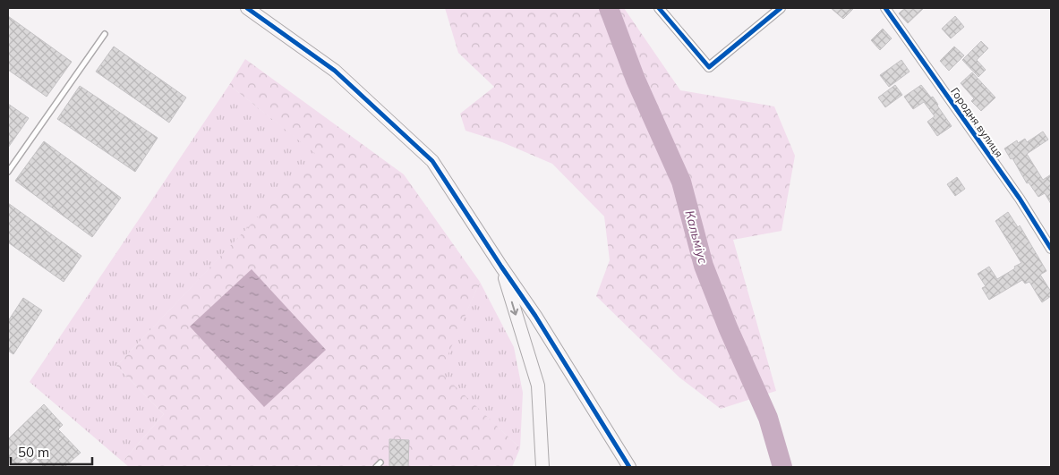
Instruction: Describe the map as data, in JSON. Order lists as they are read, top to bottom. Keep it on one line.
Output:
{"streets":{"street":["Городня вулиця"]},"water":["Кальміус"],"scale_bar":"50 m"}
